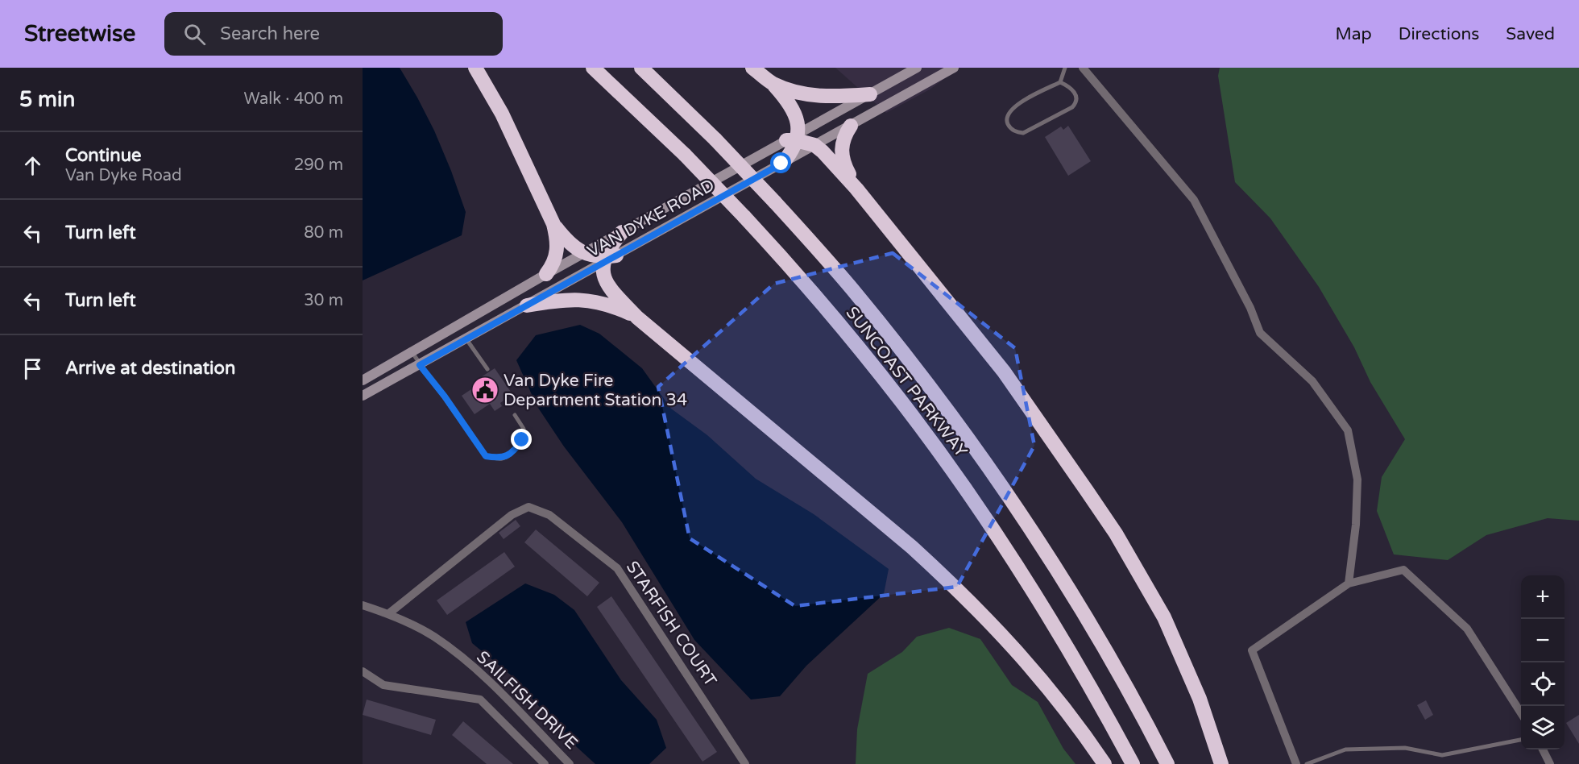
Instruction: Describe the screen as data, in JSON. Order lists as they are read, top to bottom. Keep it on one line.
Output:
{"streets":{"highway":["SUNCOAST PARKWAY"],"main road":["VAN DYKE ROAD"],"street":["STARFISH COURT","SAILFISH DRIVE"]},"crossings":[["STARFISH COURT","SAILFISH DRIVE"]],"places":{"public building":["Van Dyke Fire Department Station 34"]},"page":{"header":"Streetwise","search":"Search here","nav":["Map","Directions","Saved"],"heading":["5 min","Walk · 400 m"],"list":[["Continue","Van Dyke Road","290 m"],["Turn left","80 m"],["Turn left","30 m"],"Arrive at destination"],"map_buttons":["+","−"]}}
